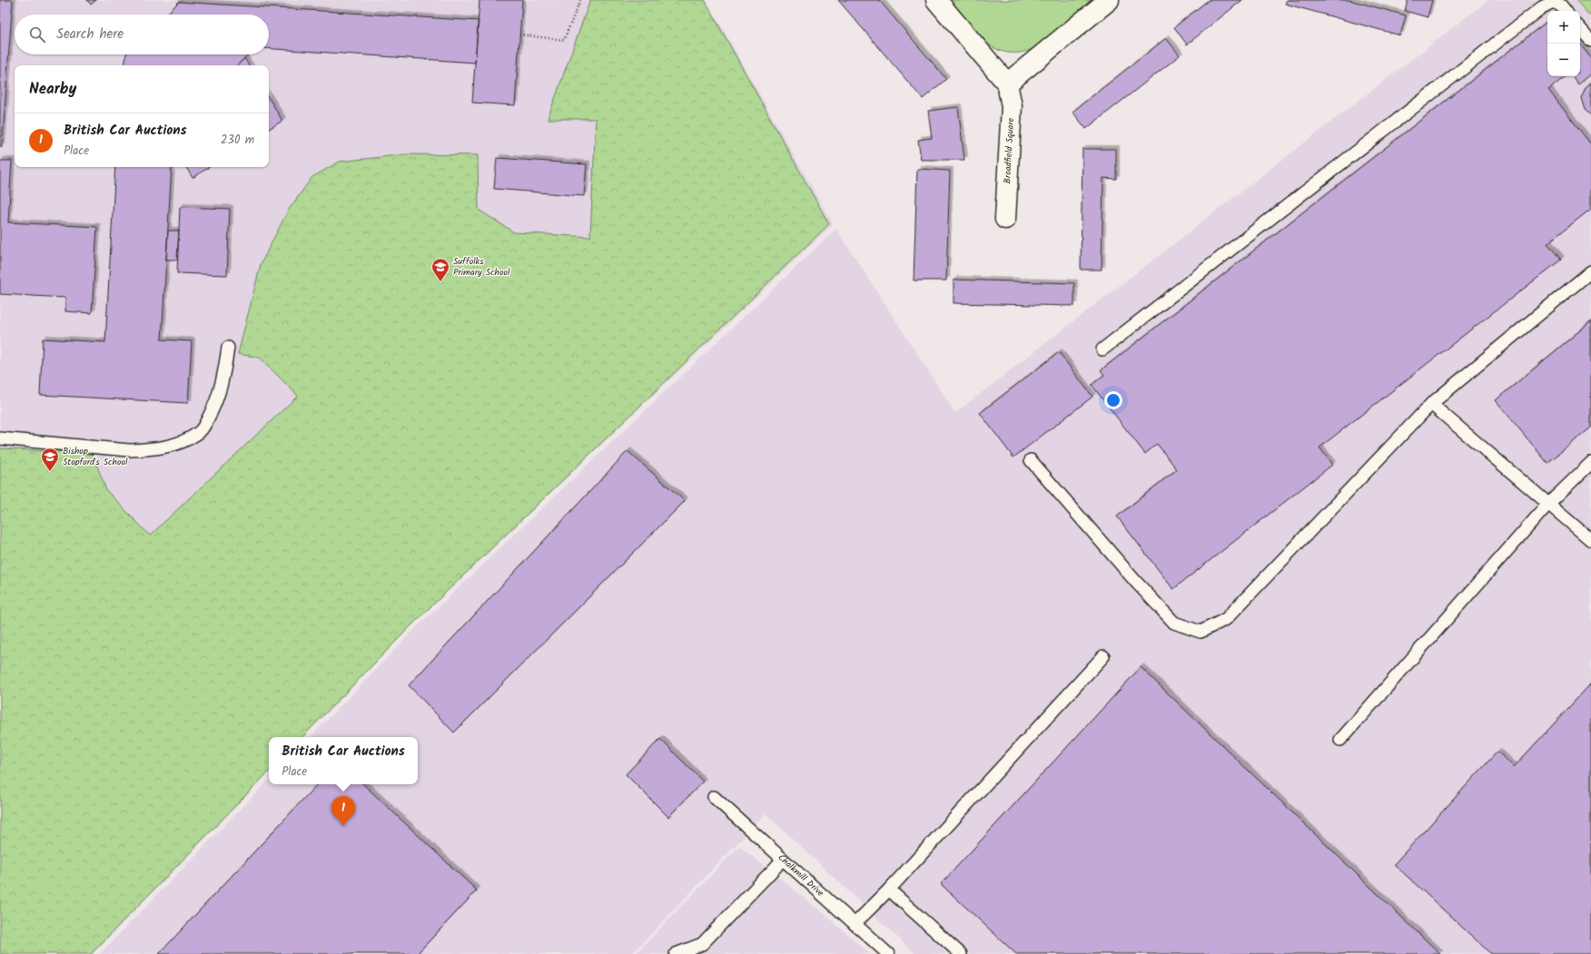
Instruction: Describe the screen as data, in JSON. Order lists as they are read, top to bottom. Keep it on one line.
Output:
{"streets":{"street":["Broadfield Square"],"lane":["Chalkmill Drive"]},"places":{"school or university":["Suffolks Primary School","Bishop Stopford's School"]},"page":{"map_buttons":["+","−"],"search":"Search here","heading":"Nearby","list":[{"mark":"1","name":"British Car Auctions","note":"Place","value":"230 m"}],"popup":["British Car Auctions","Place"],"pins":"1"}}
